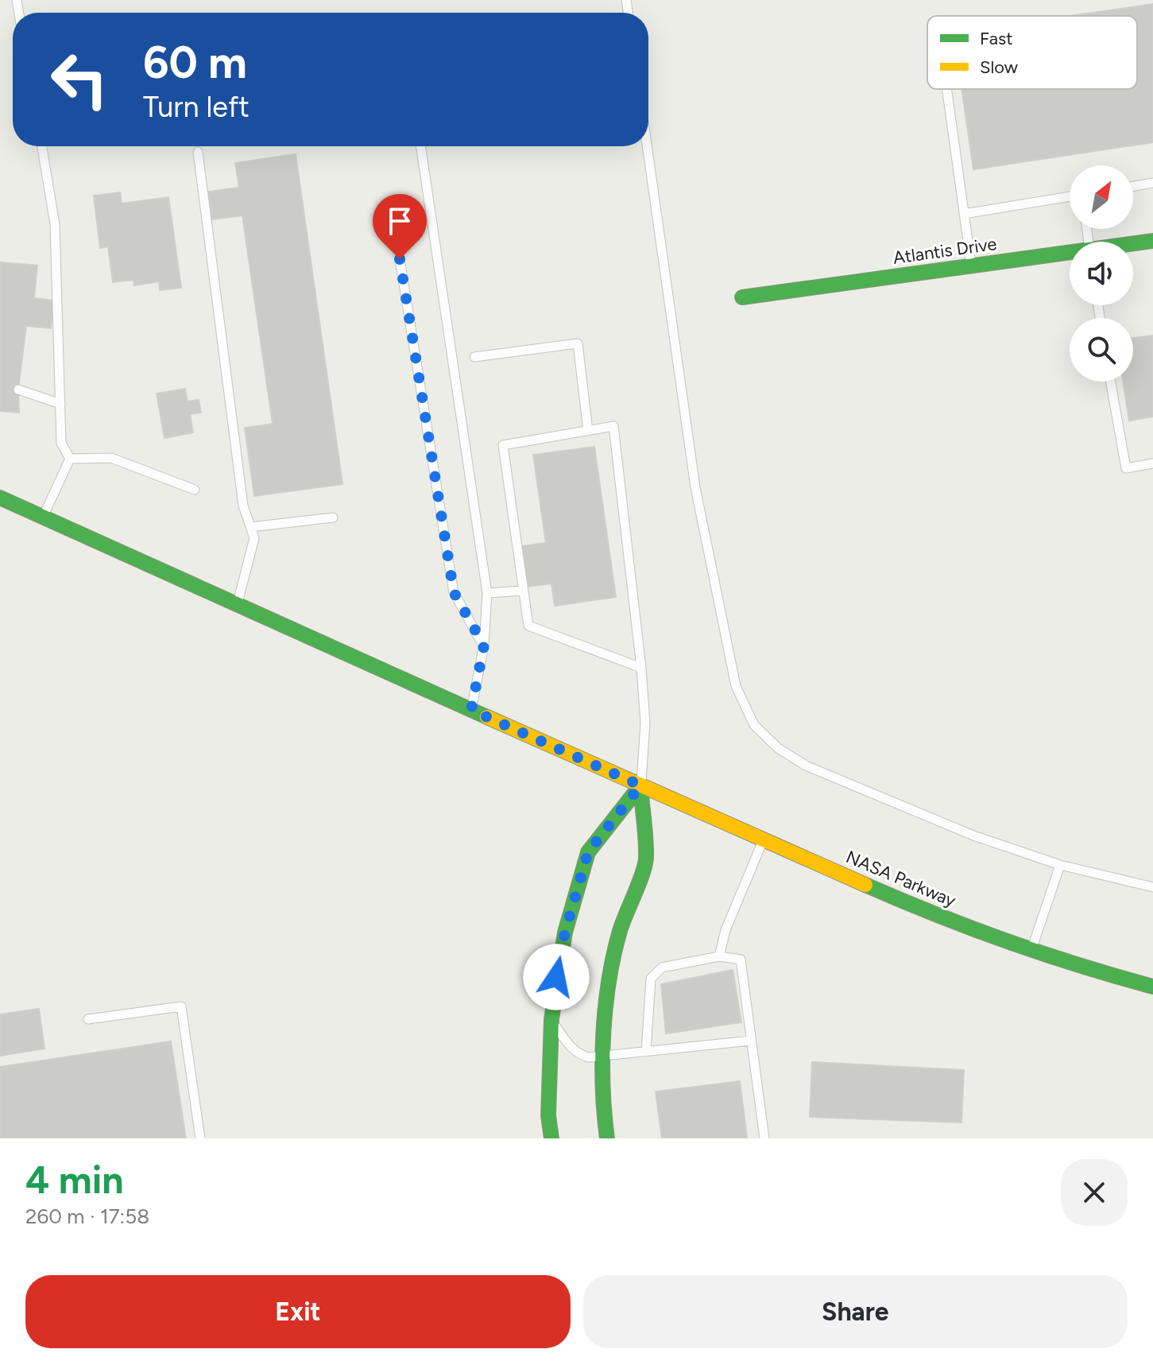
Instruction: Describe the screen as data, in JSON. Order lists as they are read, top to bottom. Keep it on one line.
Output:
{"streets":{"main road":["Atlantis Drive","NASA Parkway"]},"legend":["Fast","Slow"],"north":"top right","page":{"turn":["60 m","Turn left"],"heading":["4 min","260 m · 17:58"],"buttons":["Exit","Share"]}}
